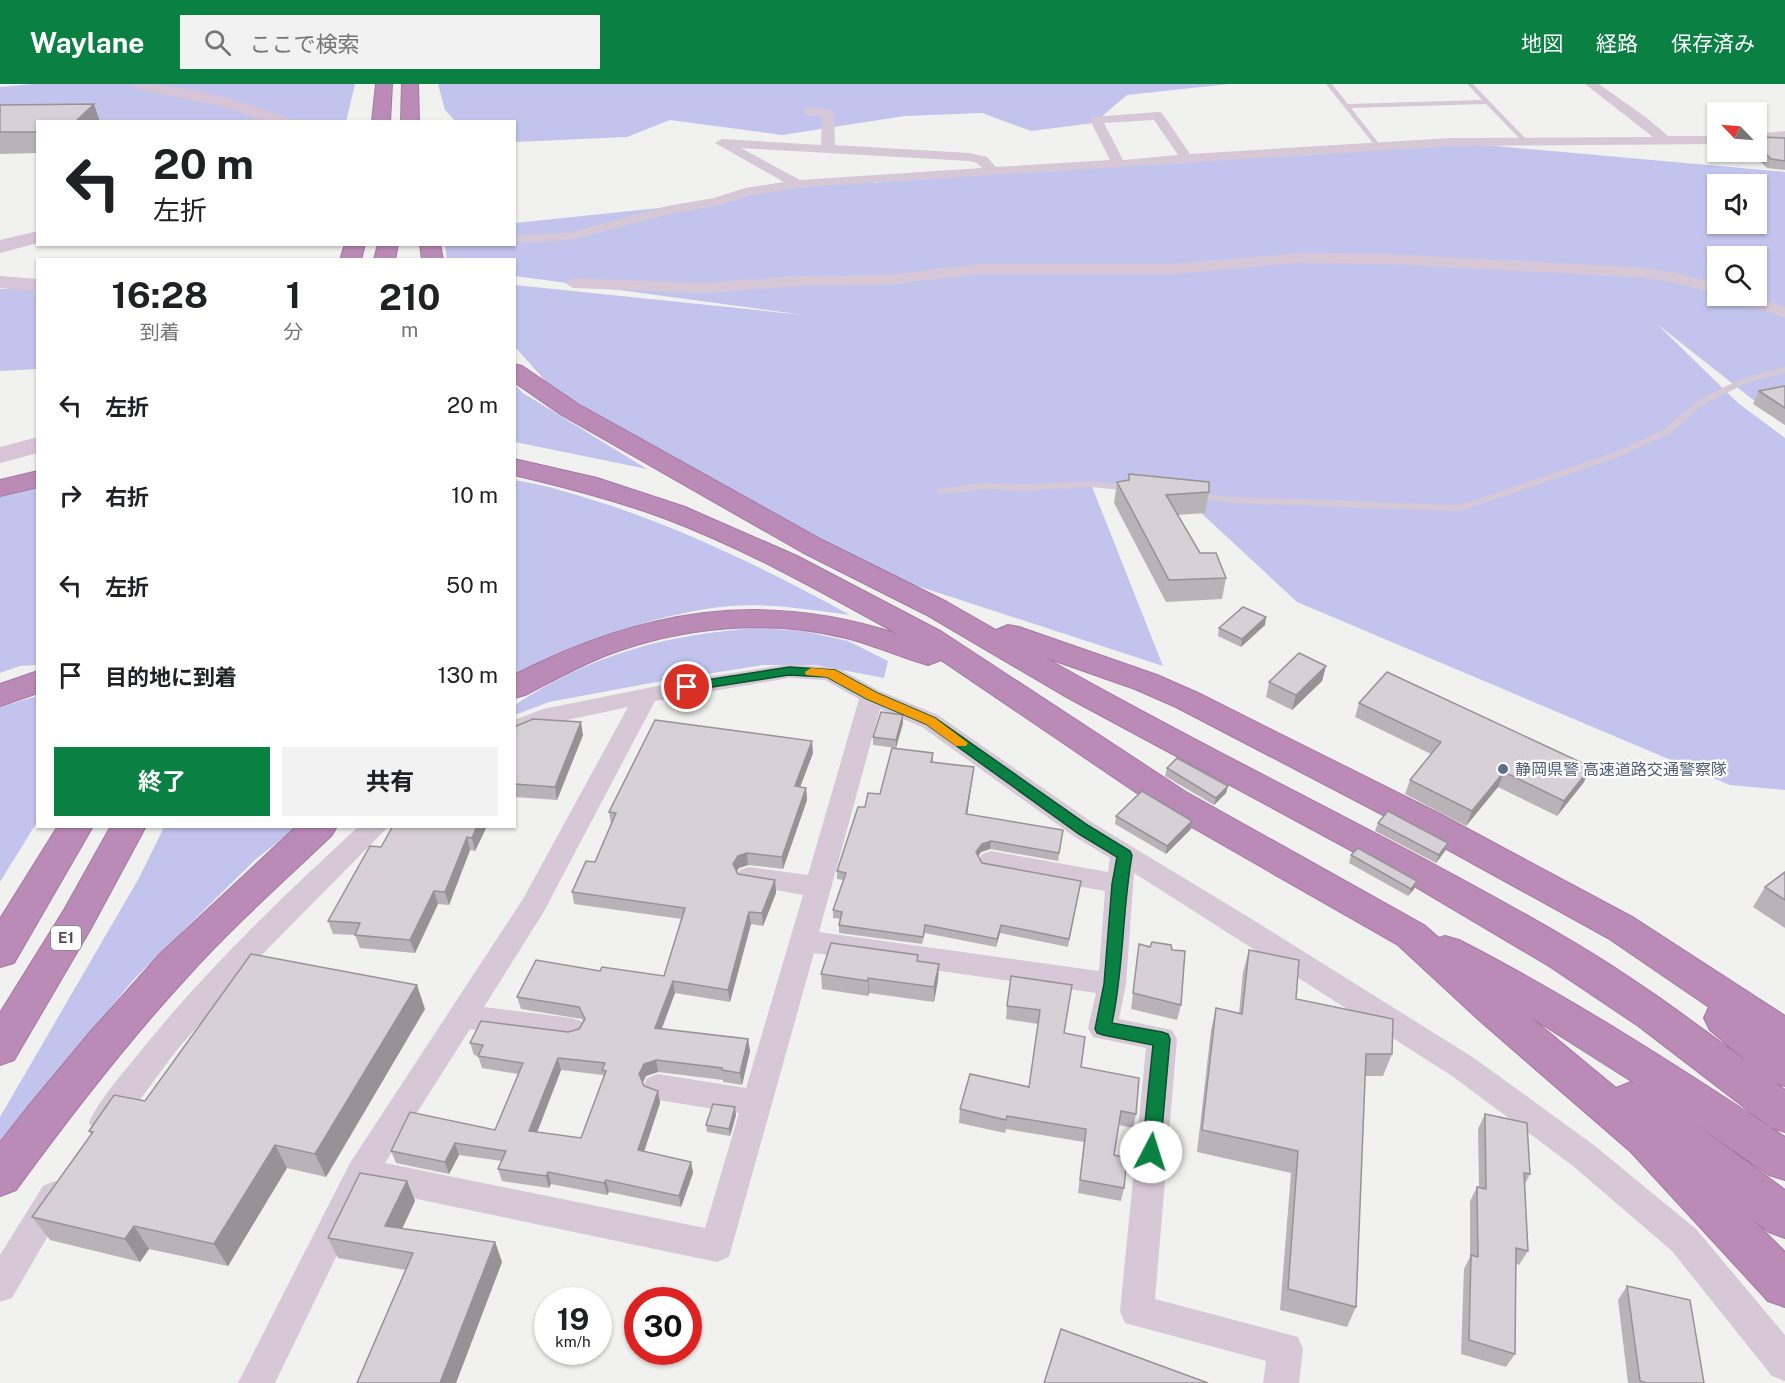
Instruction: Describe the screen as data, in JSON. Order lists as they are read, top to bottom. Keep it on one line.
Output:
{"streets":{"highway":["E1"]},"places":["静岡県警 高速道路交通警察隊"],"north":"top left","page":{"header":"Waylane","search":"ここで検索","nav":["地図","経路","保存済み"],"turn":["20 m","左折"],"eta":["16:28","到着","1","分","210","m"],"list":[{"name":"左折","value":"20 m"},{"name":"右折","value":"10 m"},{"name":"左折","value":"50 m"},{"name":"目的地に到着","value":"130 m"}],"buttons":["終了","共有"],"speed":"19 km/h","limit":"30"}}
